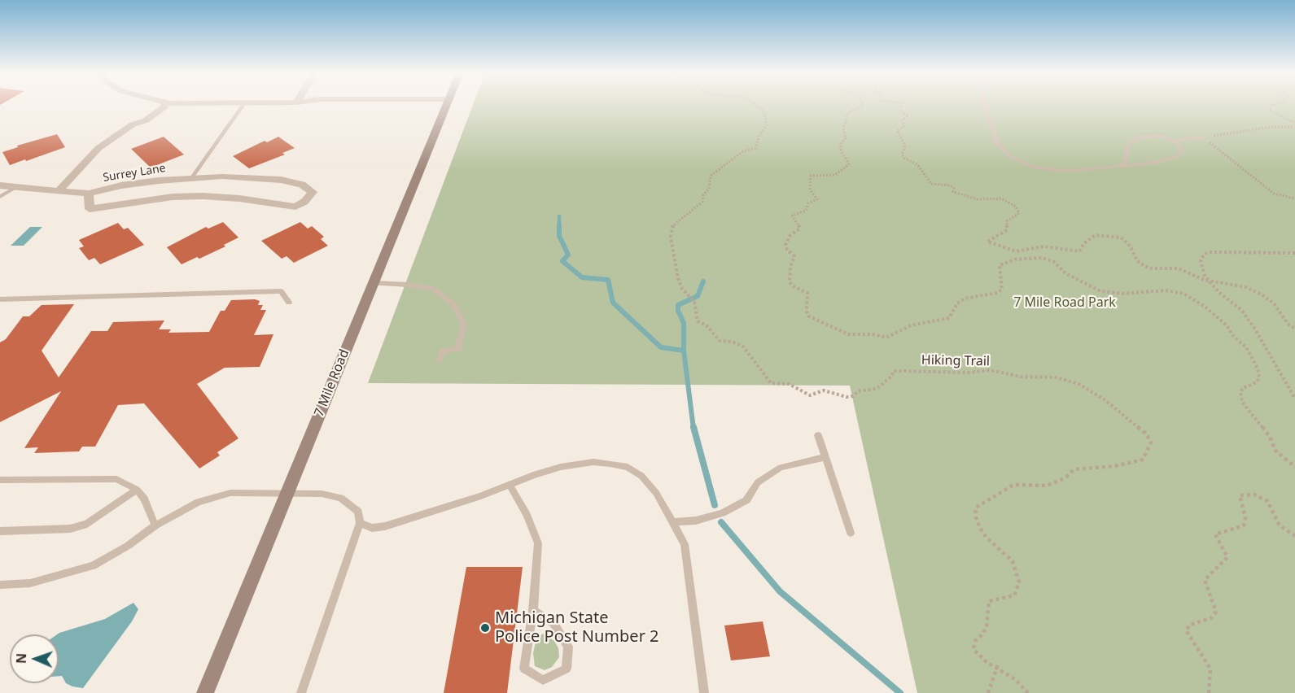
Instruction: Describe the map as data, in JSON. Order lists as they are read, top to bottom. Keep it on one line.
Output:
{"streets":{"street":["Surrey Lane","7 Mile Road"],"path":["Hiking Trail"]},"parks":["7 Mile Road Park"],"places":["Michigan State Police Post Number 2"],"north":"left"}
